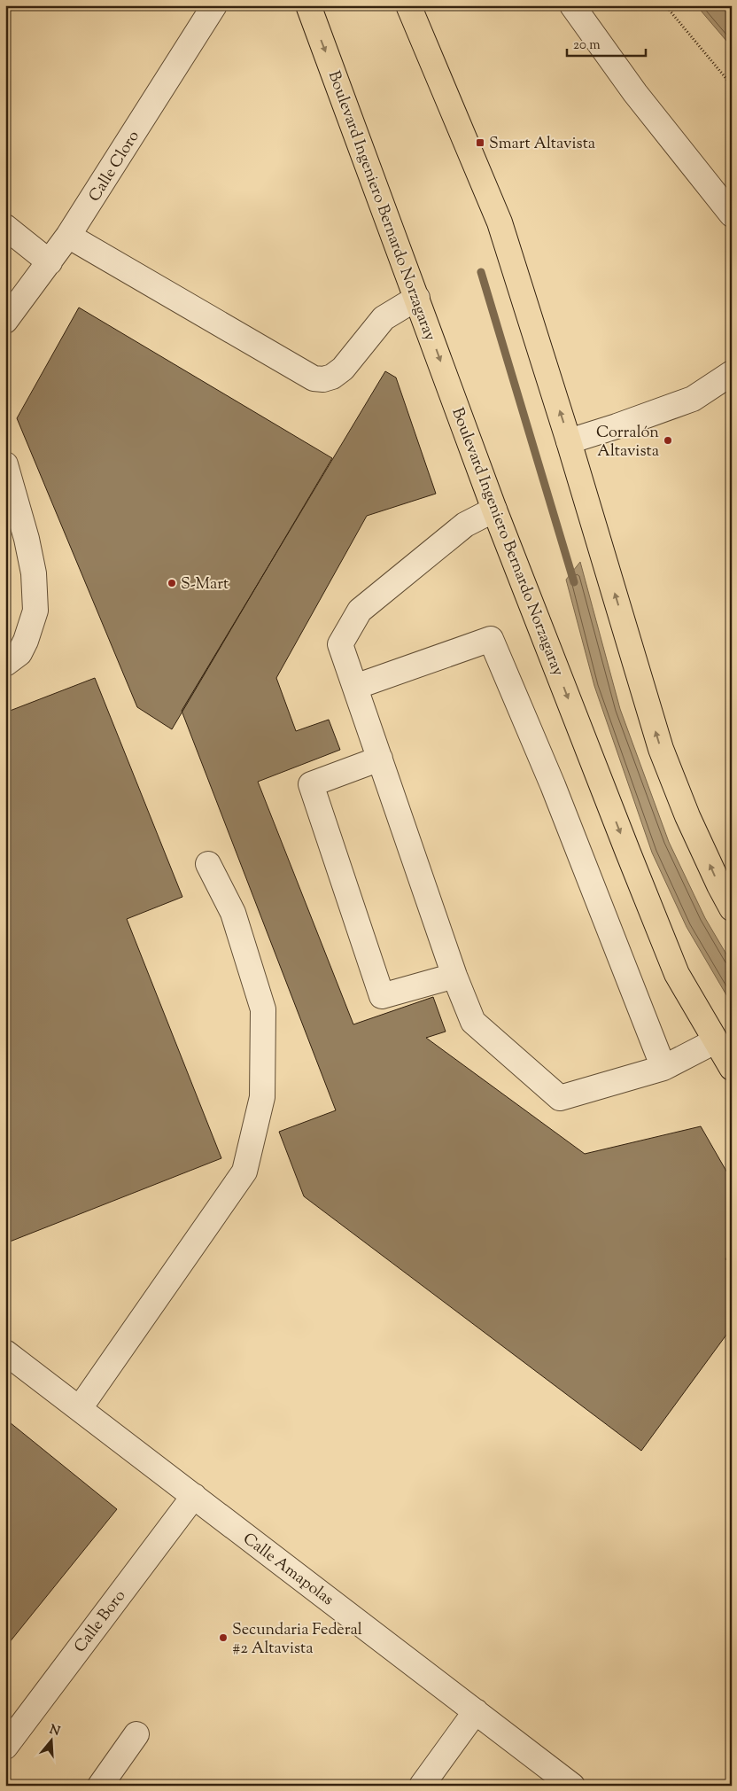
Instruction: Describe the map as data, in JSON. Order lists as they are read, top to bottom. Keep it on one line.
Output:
{"streets":{"highway":["Boulevard Ingeniero Bernardo Norzagaray"],"street":["Calle Cloro","Calle Amapolas","Calle Boro"]},"crossings":[["Calle Amapolas","Calle Boro"]],"places":{"transit":["Smart Altavista"],"other":["Corralón Altavista","S-Mart","Secundaria Federal #2 Altavista"]},"scale_bar":"20 m","north":"top"}
